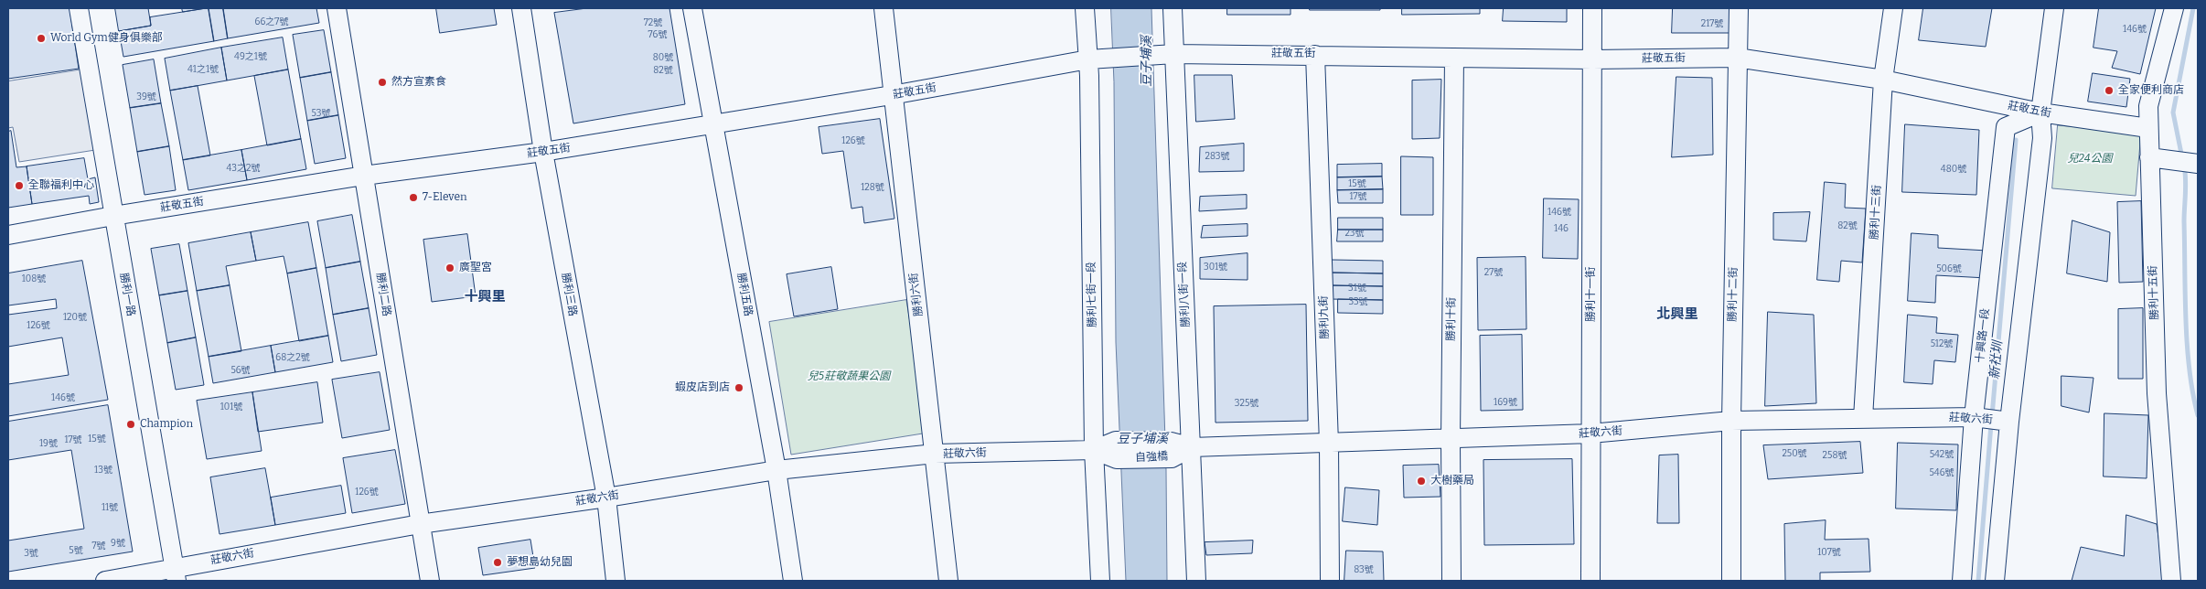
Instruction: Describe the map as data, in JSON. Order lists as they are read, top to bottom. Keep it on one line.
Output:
{"streets":{"street":["莊敬五街","勝利十三街","勝利十五街","勝利一路","勝利二路","勝利三路","勝利五路","勝利六街","勝利七街一段","勝利八街一段","勝利十一街","勝利十二街","勝利九街","勝利十街","十興路一段","莊敬六街","自強橋"]},"crossings":[["莊敬五街","勝利十三街"],["莊敬五街","勝利十五街"],["莊敬五街","勝利一路"],["莊敬五街","勝利二路"],["莊敬五街","勝利三路"],["莊敬五街","勝利五路"],["莊敬五街","勝利六街"],["莊敬五街","勝利七街一段"],["莊敬五街","勝利八街一段"],["莊敬五街","勝利十一街"],["莊敬五街","勝利十二街"],["莊敬五街","勝利九街"],["莊敬五街","勝利十街"],["莊敬五街","十興路一段"],["勝利十三街","莊敬六街"],["勝利一路","莊敬六街"],["勝利二路","莊敬六街"],["勝利三路","莊敬六街"],["勝利五路","莊敬六街"],["勝利六街","莊敬六街"],["勝利七街一段","莊敬六街"],["勝利七街一段","自強橋"],["勝利八街一段","莊敬六街"],["勝利八街一段","自強橋"],["勝利十一街","莊敬六街"],["勝利十二街","莊敬六街"],["勝利九街","莊敬六街"],["勝利十街","莊敬六街"],["十興路一段","莊敬六街"],["莊敬六街","自強橋"]],"districts":["十興里","北興里"],"water":["豆子埔溪","新社圳"],"parks":["兒24公園","兒5莊敬蔬果公園"],"places":["World Gym健身俱樂部","然方宣素食","全家便利商店","全聯福利中心","7-Eleven","廣聖宮","蝦皮店到店","Champion","大樹藥局","夢想島幼兒園"],"house_numbers":["66之7號","72號","217號","146號","76號","49之1號","80號","41之1號","82號","39號","53號","126號","283號","43之2號","480號","15號","128號","17號","146號","82號","146","23號","301號","506號","27號","108號","31號","33號","120號","126號","512號","68之2號","56號","146號","169號","325號","101號","15號","17號","19號","250號","542號","258號","13號","546號","126號","11號","9號","7號","5號","107號","3號","83號"]}
